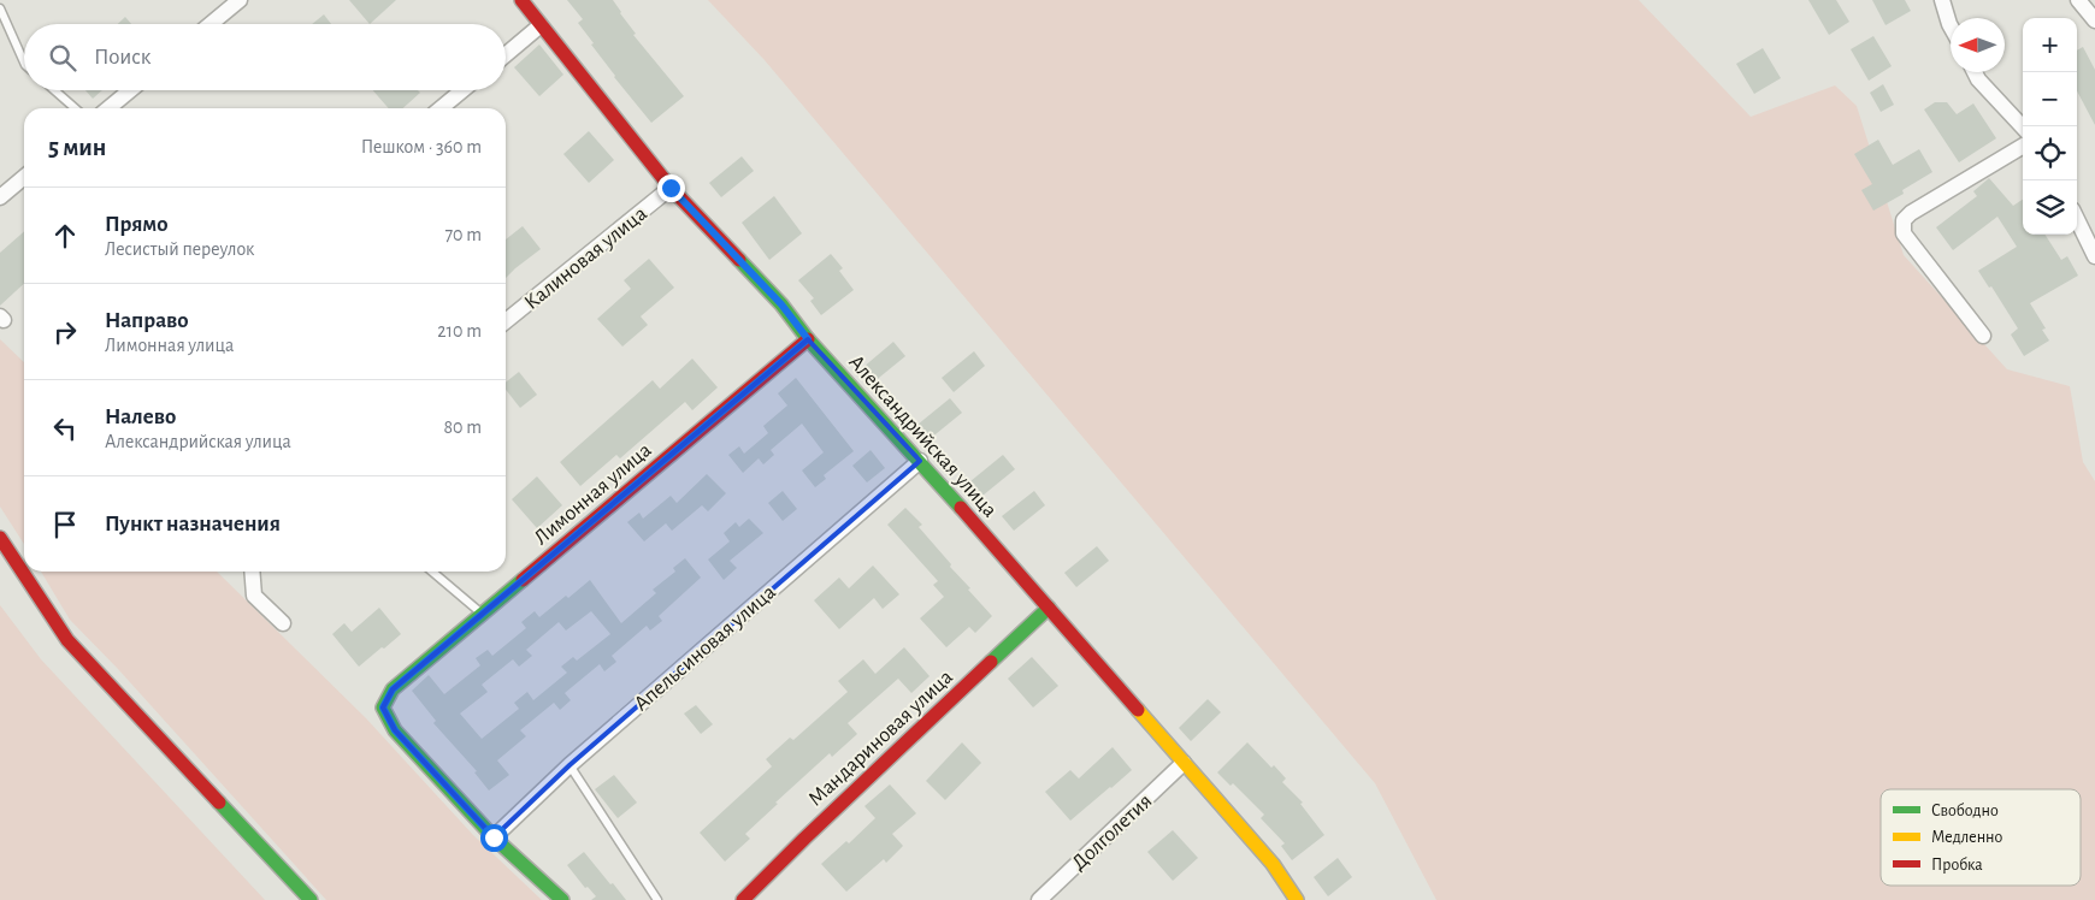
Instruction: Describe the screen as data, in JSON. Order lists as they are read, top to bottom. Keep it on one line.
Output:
{"streets":{"street":["Калиновая улица","Александрийская улица","Лимонная улица","Апельсиновая улица","Мандариновая улица","Долголетия"]},"crossings":[["Калиновая улица","Александрийская улица"],["Александрийская улица","Лимонная улица"],["Александрийская улица","Апельсиновая улица"],["Александрийская улица","Мандариновая улица"],["Александрийская улица","Долголетия"],["Лимонная улица","Апельсиновая улица"]],"legend":["Свободно","Медленно","Пробка"],"north":"left","page":{"map_buttons":["+","−"],"search":"Поиск","heading":["5 мин","Пешком · 360 m"],"list":[["Прямо","Лесистый переулок","70 m"],["Направо","Лимонная улица","210 m"],["Налево","Александрийская улица","80 m"],"Пункт назначения"]}}
